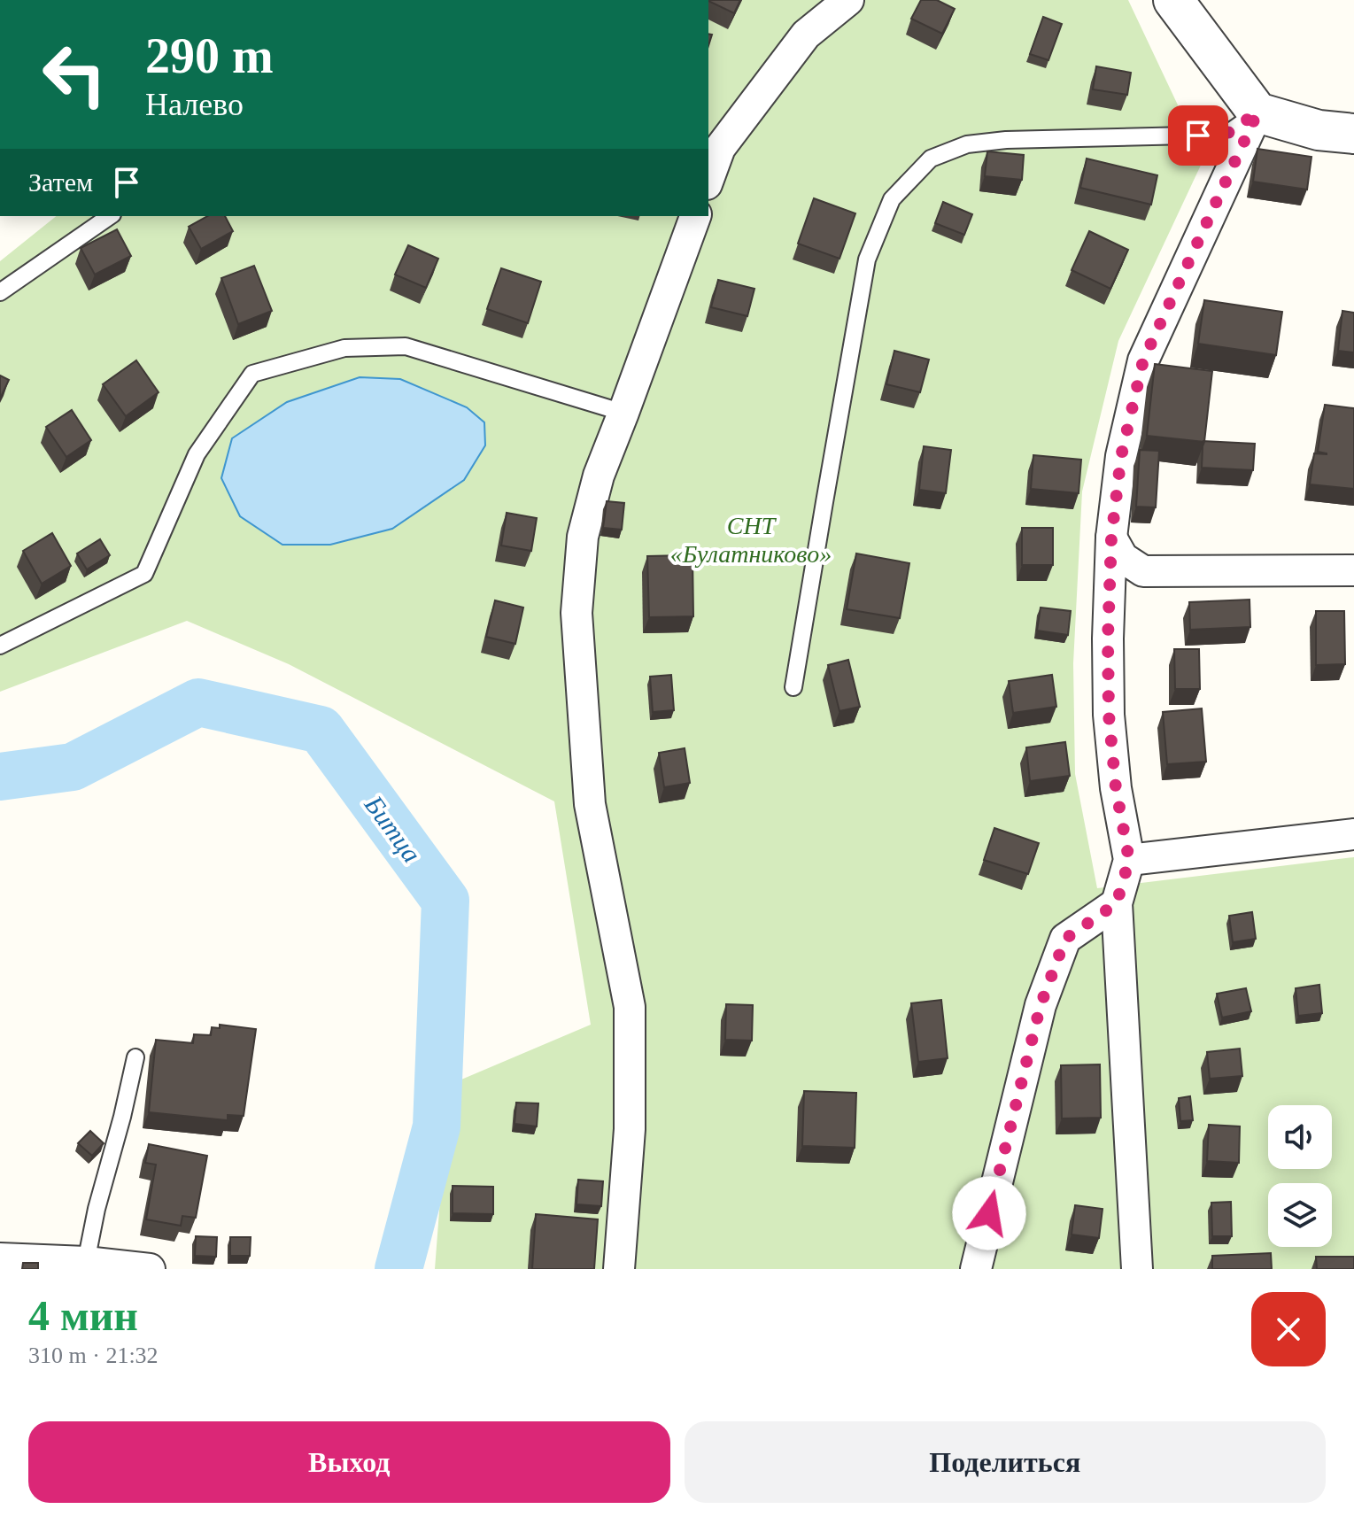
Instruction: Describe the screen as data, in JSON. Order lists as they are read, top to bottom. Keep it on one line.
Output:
{"water":["Битца"],"parks":["СНТ «Булатниково»"],"page":{"turn":["290 m","Налево"],"then":"Затем","heading":["4 мин","310 m · 21:32"],"buttons":["Выход","Поделиться"]}}
